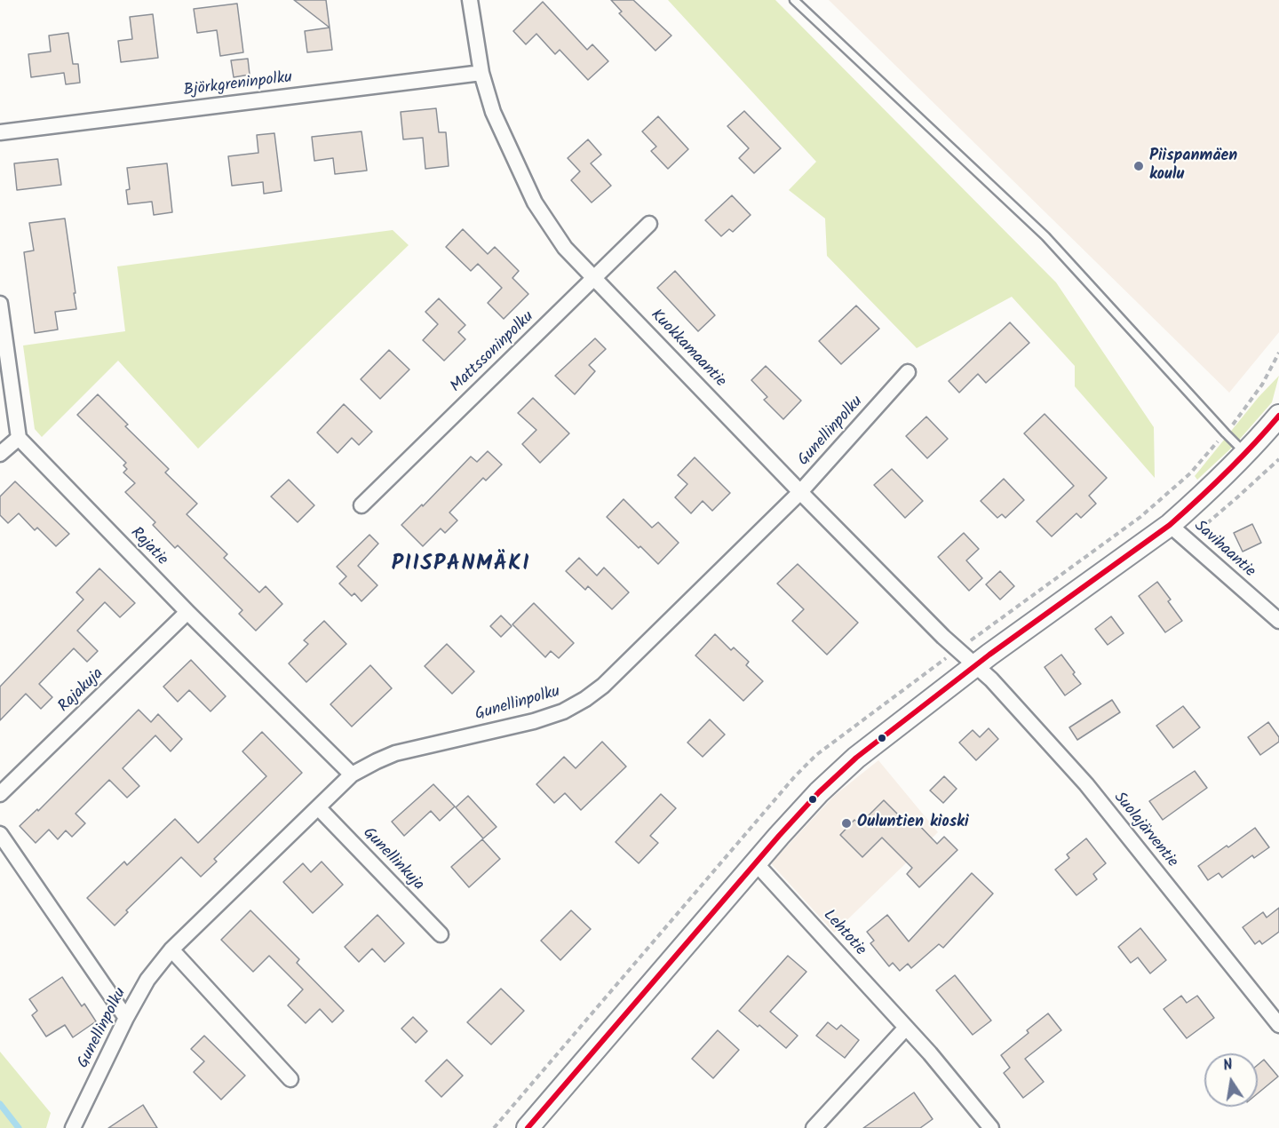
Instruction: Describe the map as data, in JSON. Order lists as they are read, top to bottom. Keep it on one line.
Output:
{"streets":{"street":["Björkgreninpolku","Kuokkamaantie","Mattssoninpolku","Gunellinpolku","Rajatie","Savihaantie","Rajakuja","Suolajärventie","Gunellinkuja","Lehtotie"]},"crossings":[["Björkgreninpolku","Kuokkamaantie"],["Kuokkamaantie","Mattssoninpolku"],["Kuokkamaantie","Gunellinpolku"],["Kuokkamaantie","Suolajärventie"],["Gunellinpolku","Rajatie"],["Gunellinpolku","Gunellinkuja"],["Rajatie","Rajakuja"]],"districts":["PIISPANMÄKI"],"places":["Piispanmäen koulu","Ouluntien kioski"],"north":"top"}
